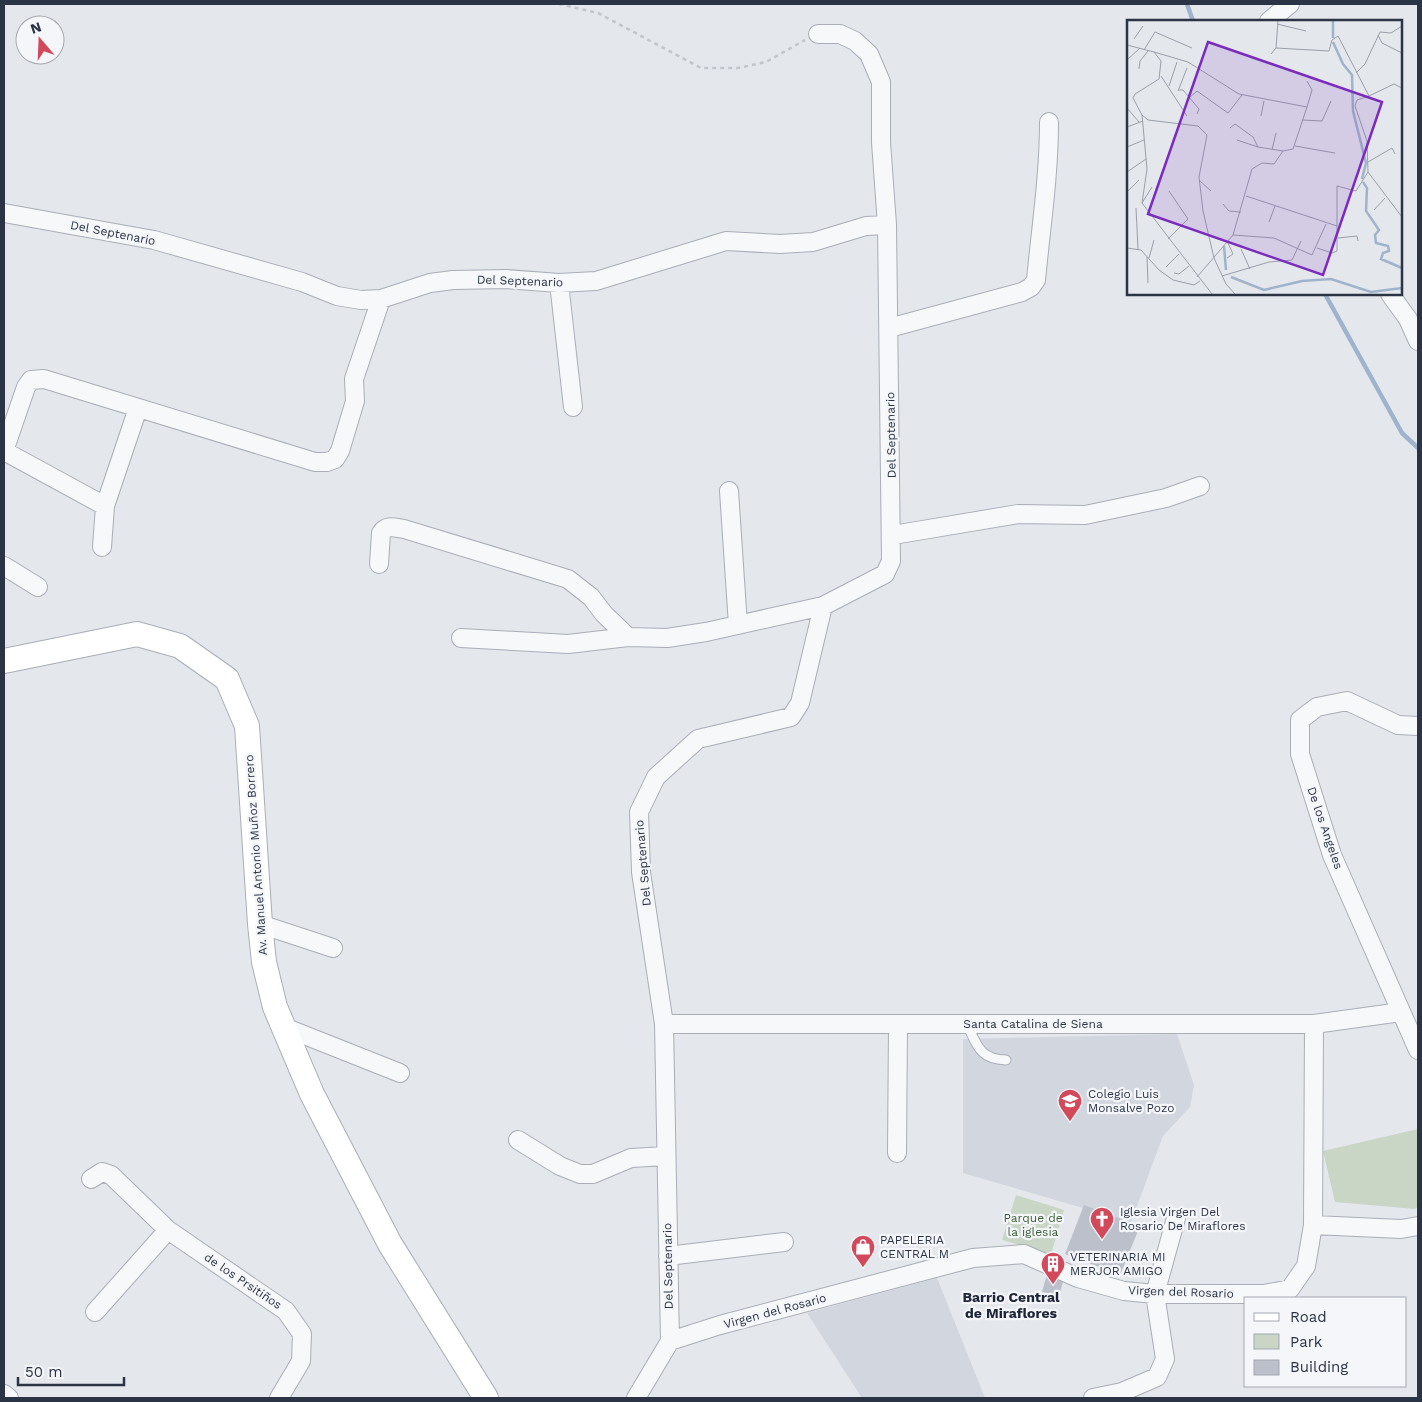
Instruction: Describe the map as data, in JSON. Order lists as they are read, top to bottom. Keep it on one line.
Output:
{"streets":{"street":["Del Septenario","De los Angeles","Av. Manuel Antonio Muñoz Borrero","Santa Catalina de Siena","de los Prsitiños","Virgen del Rosario"]},"crossings":[["Del Septenario","Santa Catalina de Siena"],["Del Septenario","Virgen del Rosario"],["De los Angeles","Santa Catalina de Siena"],["Santa Catalina de Siena","Virgen del Rosario"]],"districts":["Barrio Central de Miraflores"],"parks":["Parque de la iglesia"],"places":{"school or university":["Colegio Luis Monsalve Pozo"],"church":["Iglesia Virgen Del Rosario De Miraflores"],"shop":["PAPELERIA CENTRAL M"],"building":["VETERINARIA MI MERJOR AMIGO"]},"legend":["Road","Park","Building"],"scale_bar":"50 m","north":"top"}
